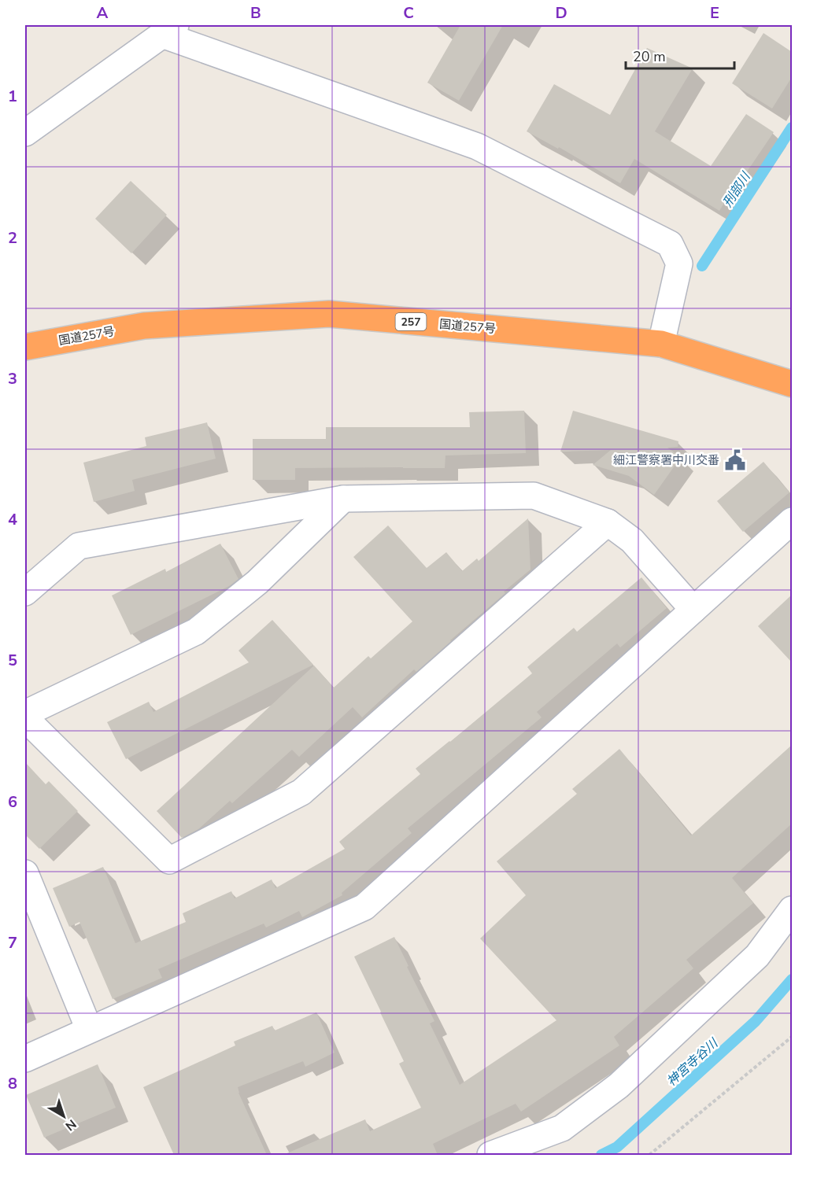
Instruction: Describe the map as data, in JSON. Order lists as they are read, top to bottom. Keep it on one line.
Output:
{"streets":{"highway":["257","国道257号"]},"water":["刑部川","神宮寺谷川"],"places":{"public building":["細江警察署中川交番"]},"scale_bar":"20 m","north":"bottom right","grid":{"columns":["A","B","C","D","E"],"rows":["1","2","3","4","5","6","7","8"]}}
